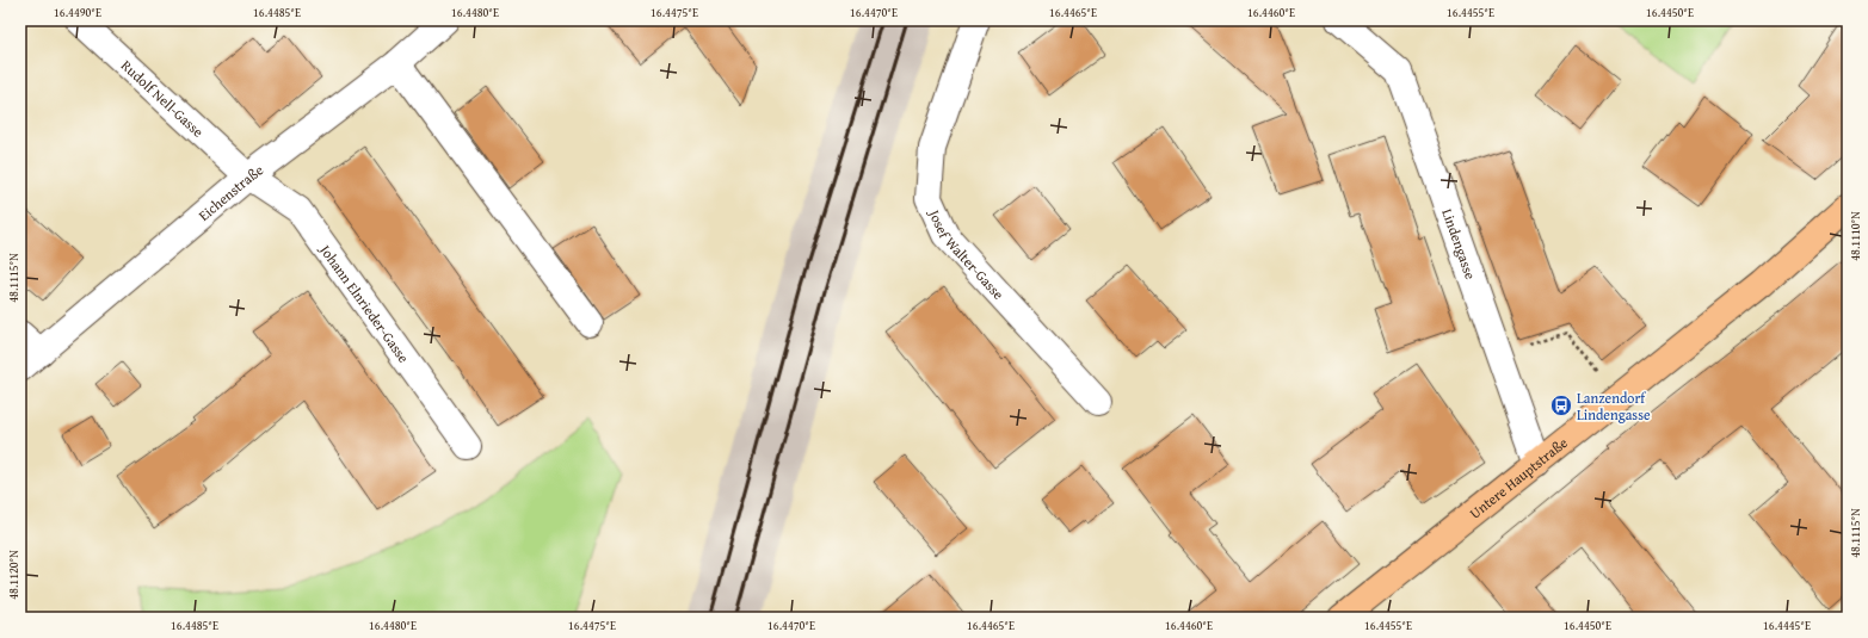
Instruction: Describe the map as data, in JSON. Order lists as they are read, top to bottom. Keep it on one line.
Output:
{"streets":{"main road":["Untere Hauptstraße"],"street":["Rudolf Nell-Gasse","Eichenstraße","Lindengasse","Josef Walter-Gasse","Johann Elnrieder-Gasse"]},"crossings":[["Rudolf Nell-Gasse","Eichenstraße"],["Rudolf Nell-Gasse","Johann Elnrieder-Gasse"],["Eichenstraße","Johann Elnrieder-Gasse"],["Lindengasse","Untere Hauptstraße"]],"places":{"bus stop":["Lanzendorf Lindengasse"]},"coordinates":["16.4490°E","16.4485°E","16.4480°E","16.4475°E","16.4470°E","16.4465°E","16.4460°E","16.4455°E","16.4450°E","48.1110°N","48.1115°N","48.1120°N","16.4445°E"]}
